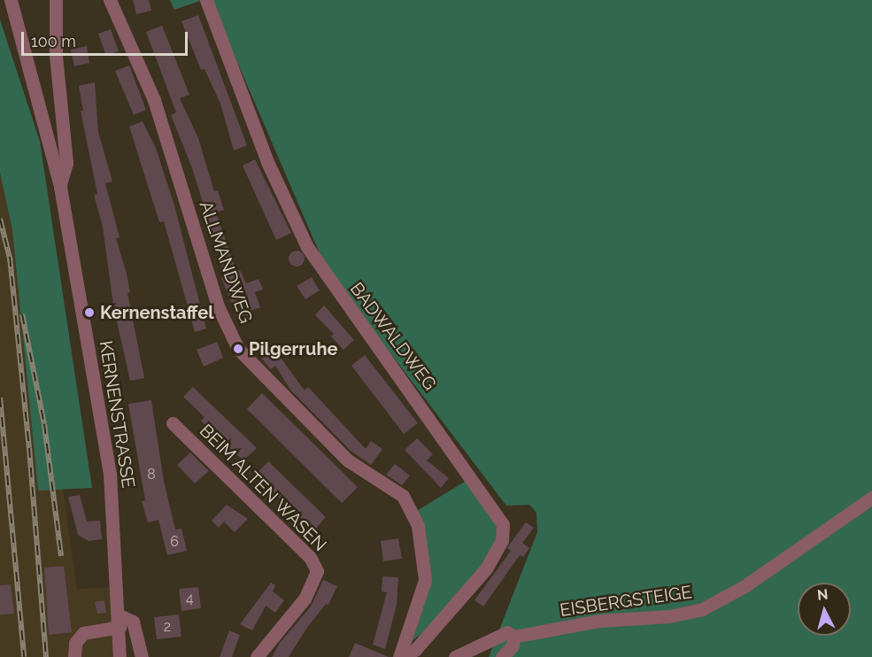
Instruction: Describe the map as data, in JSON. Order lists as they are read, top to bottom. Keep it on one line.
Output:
{"streets":{"street":["ALLMANDWEG","BADWALDWEG","KERNENSTRASSE","BEIM ALTEN WASEN","EISBERGSTEIGE"]},"crossings":[["ALLMANDWEG","BADWALDWEG"]],"places":["Kernenstaffel","Pilgerruhe"],"house_numbers":["8","6","4","2"],"scale_bar":"100 m","north":"top"}
